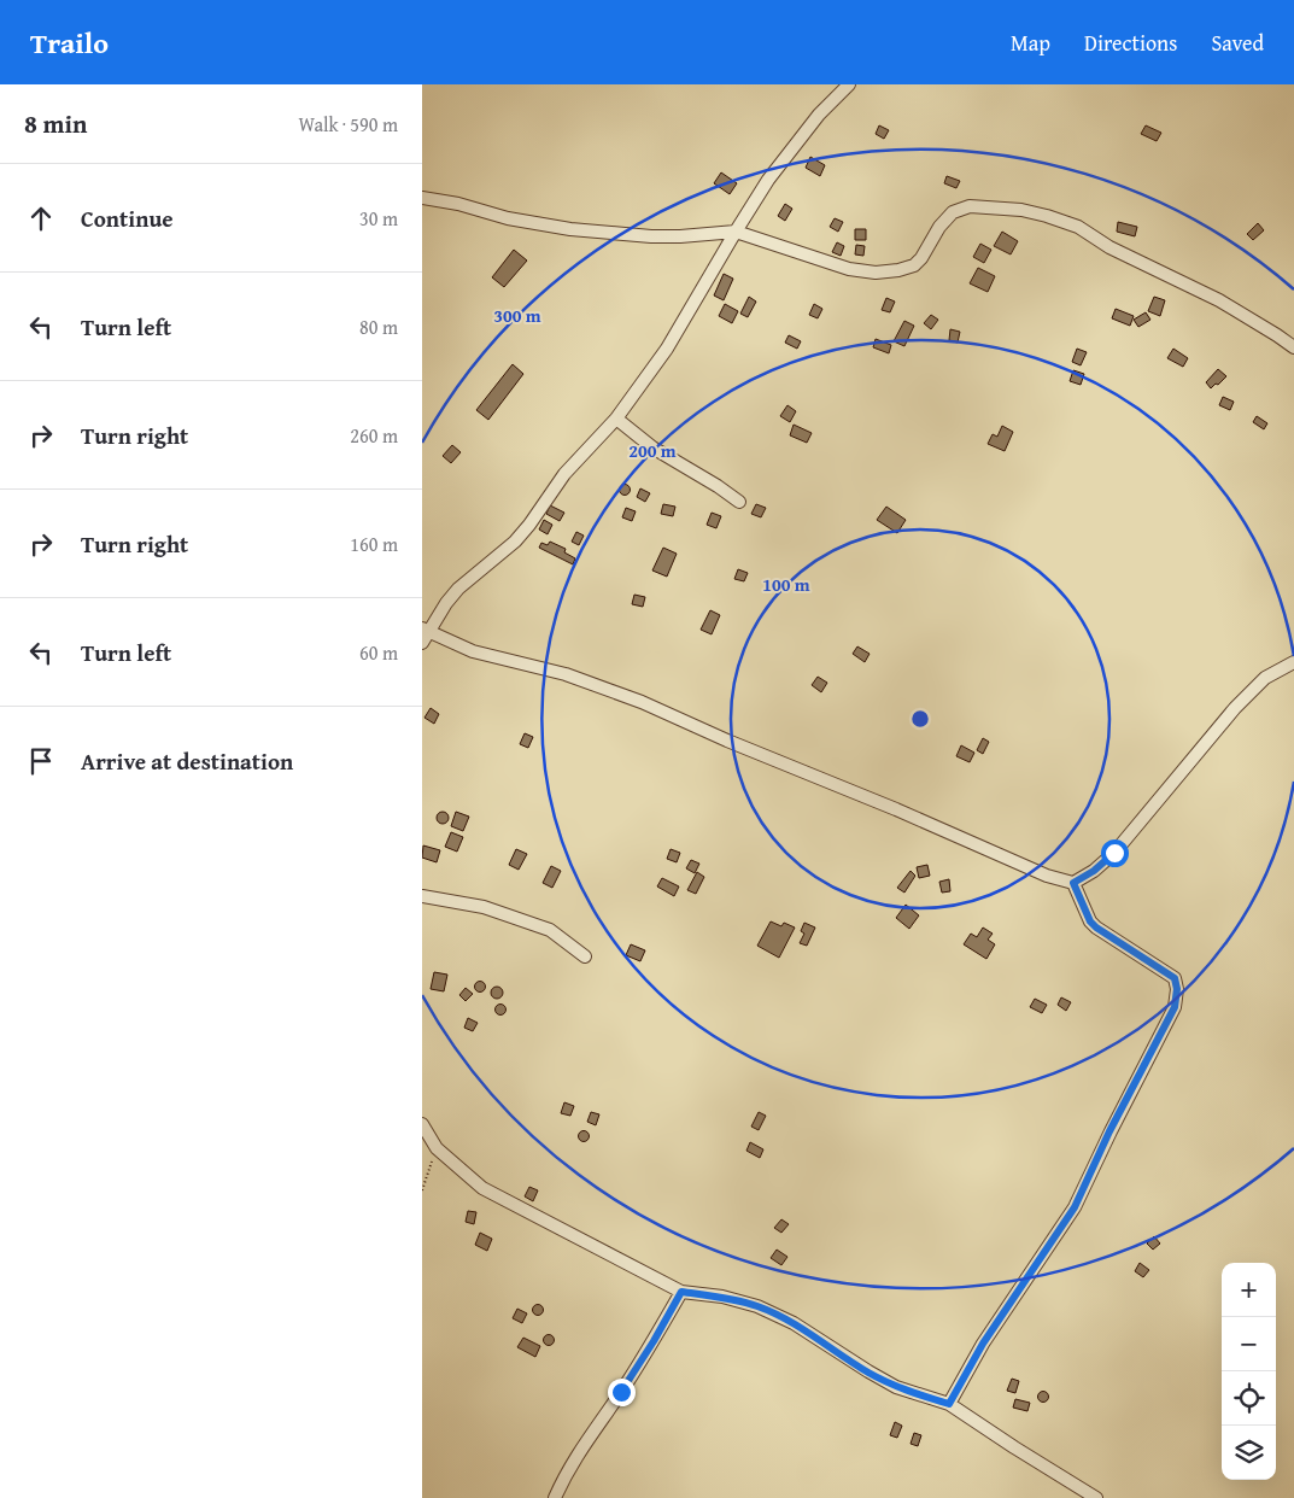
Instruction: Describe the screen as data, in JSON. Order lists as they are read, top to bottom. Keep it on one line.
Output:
{"page":{"header":"Trailo","nav":["Map","Directions","Saved"],"heading":["8 min","Walk · 590 m"],"list":[["Continue","30 m"],["Turn left","80 m"],["Turn right","260 m"],["Turn right","160 m"],["Turn left","60 m"],"Arrive at destination"],"map_buttons":["+","−"]},"rings":["300 m","200 m","100 m"]}
